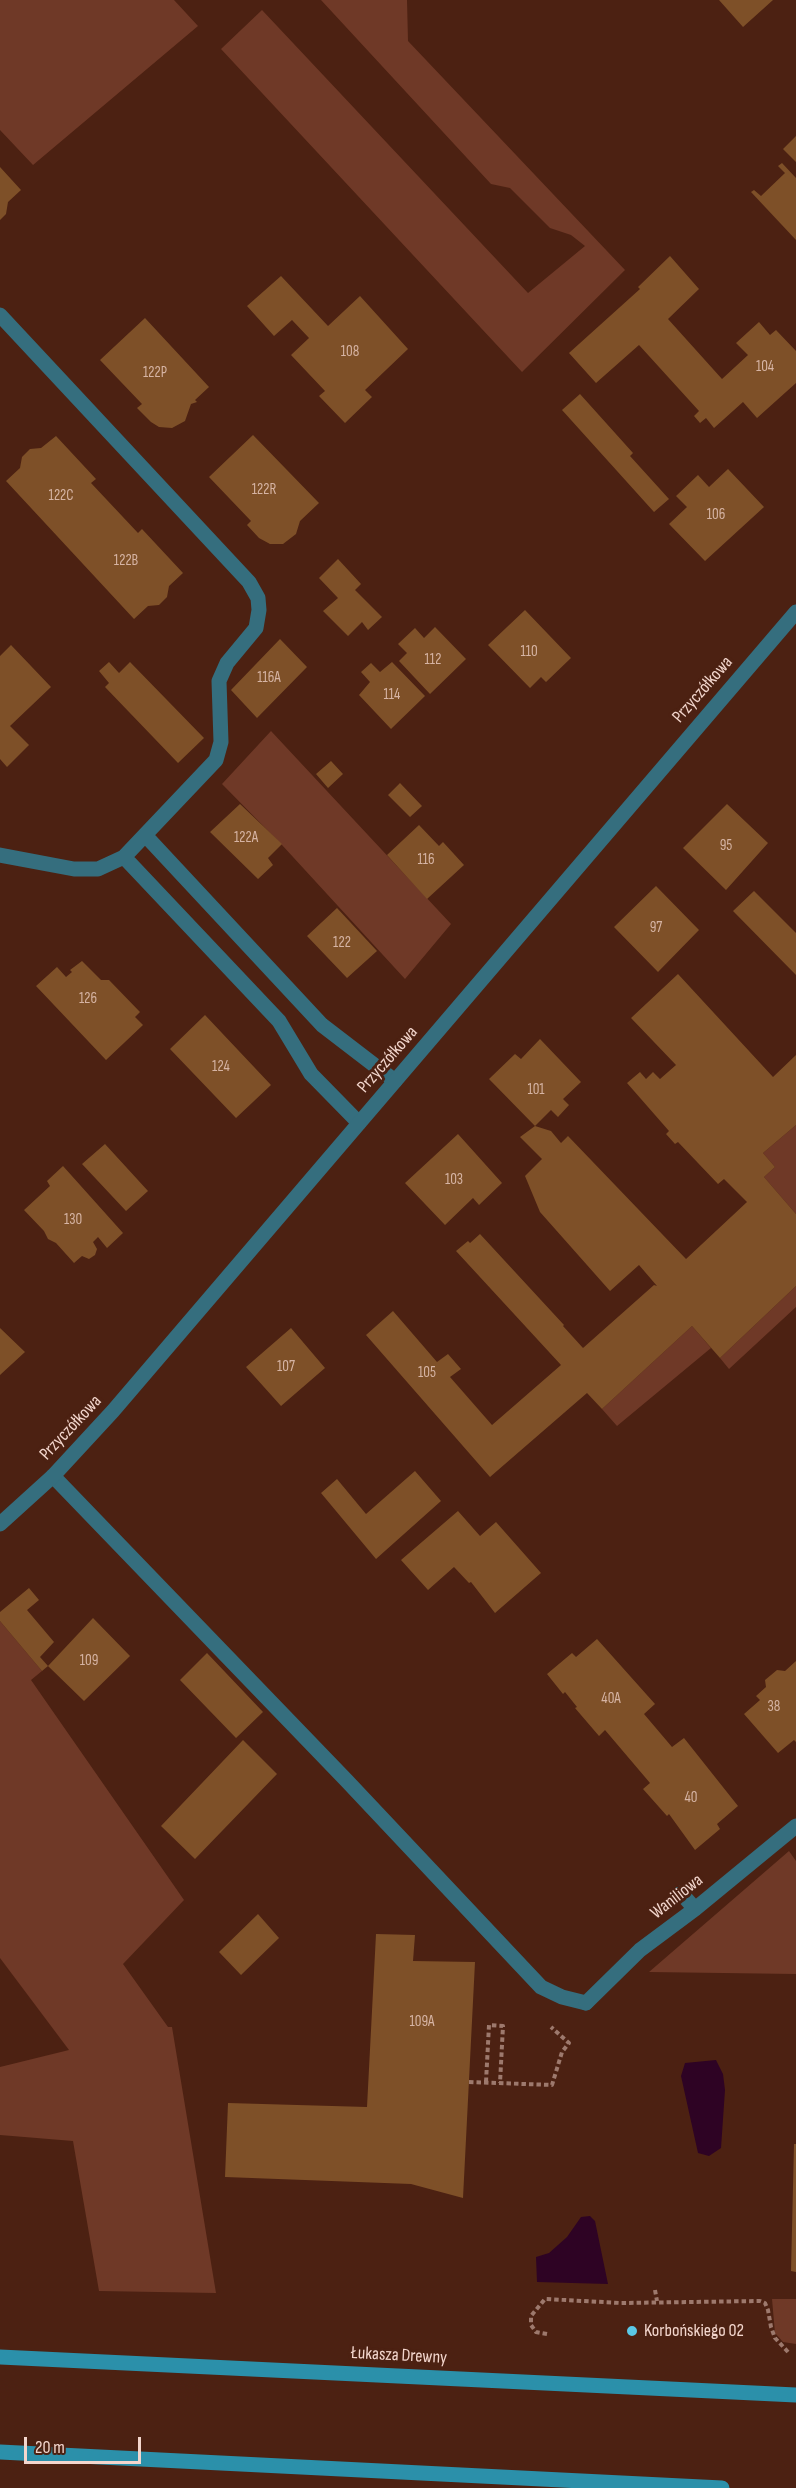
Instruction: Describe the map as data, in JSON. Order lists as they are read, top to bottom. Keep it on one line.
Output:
{"streets":{"main road":["Łukasza Drewny"],"street":["Przyczółkowa","Waniliowa"]},"crossings":[["Przyczółkowa","Waniliowa"]],"places":["Korbońskiego 02"],"house_numbers":["108","104","122P","122R","122C","106","122B","110","112","116A","114","122A","95","116","97","122","126","124","101","103","130","107","105","109","40A","38","40","109A"],"scale_bar":"20 m"}
